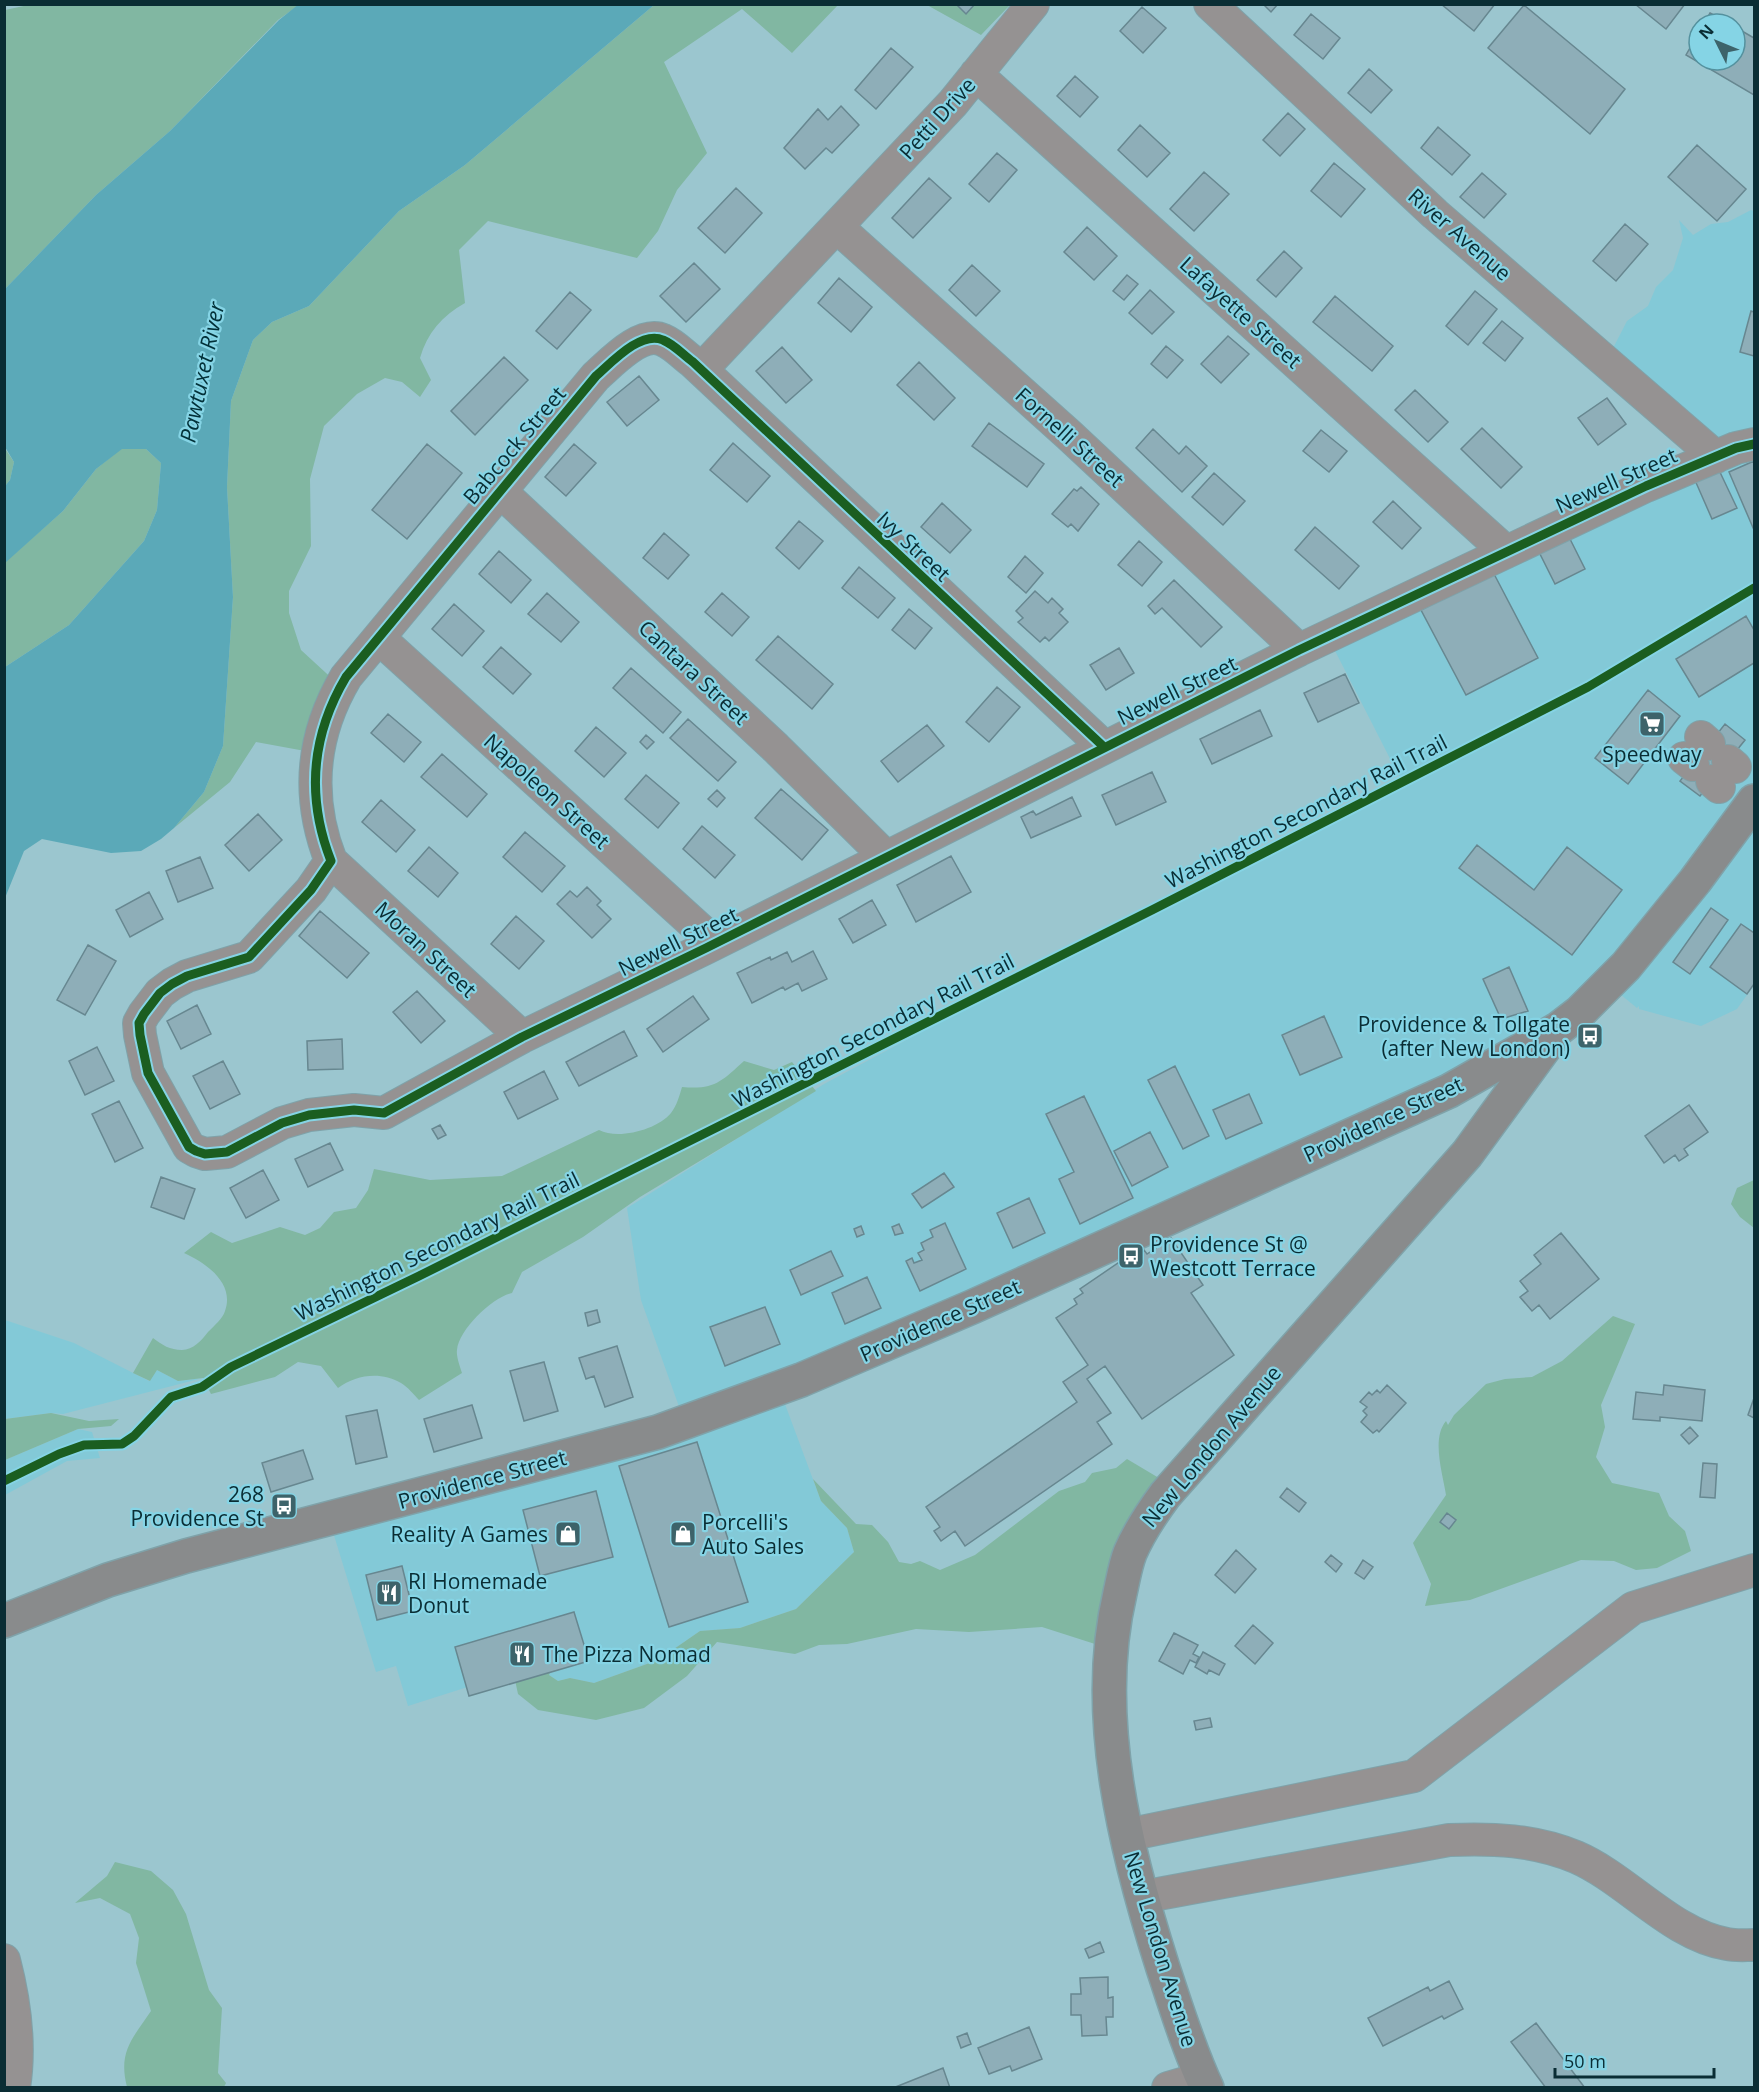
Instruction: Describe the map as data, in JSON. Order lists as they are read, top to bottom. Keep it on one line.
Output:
{"streets":{"main road":["Providence Street","New London Avenue"],"street":["Petti Drive","River Avenue","Lafayette Street","Fornelli Street","Babcock Street","Newell Street","Ivy Street","Cantara Street","Napoleon Street","Moran Street"],"cycle path":["Washington Secondary Rail Trail"]},"crossings":[["Petti Drive","Lafayette Street"],["Petti Drive","Fornelli Street"],["River Avenue","Newell Street"],["Lafayette Street","Newell Street"],["Fornelli Street","Newell Street"],["Babcock Street","Ivy Street"],["Babcock Street","Cantara Street"],["Babcock Street","Napoleon Street"],["Newell Street","Ivy Street"],["Newell Street","Cantara Street"],["Newell Street","Napoleon Street"],["Newell Street","Moran Street"],["Providence Street","New London Avenue"]],"water":["Pawtuxet River"],"places":{"supermarket":["Speedway"],"bus stop":["Providence & Tollgate (after New London)","Providence St @ Westcott Terrace","268 Providence St"],"shop":["Reality A Games","Porcelli's Auto Sales"],"restaurant":["RI Homemade Donut","The Pizza Nomad"]},"scale_bar":"50 m","north":"top left"}
